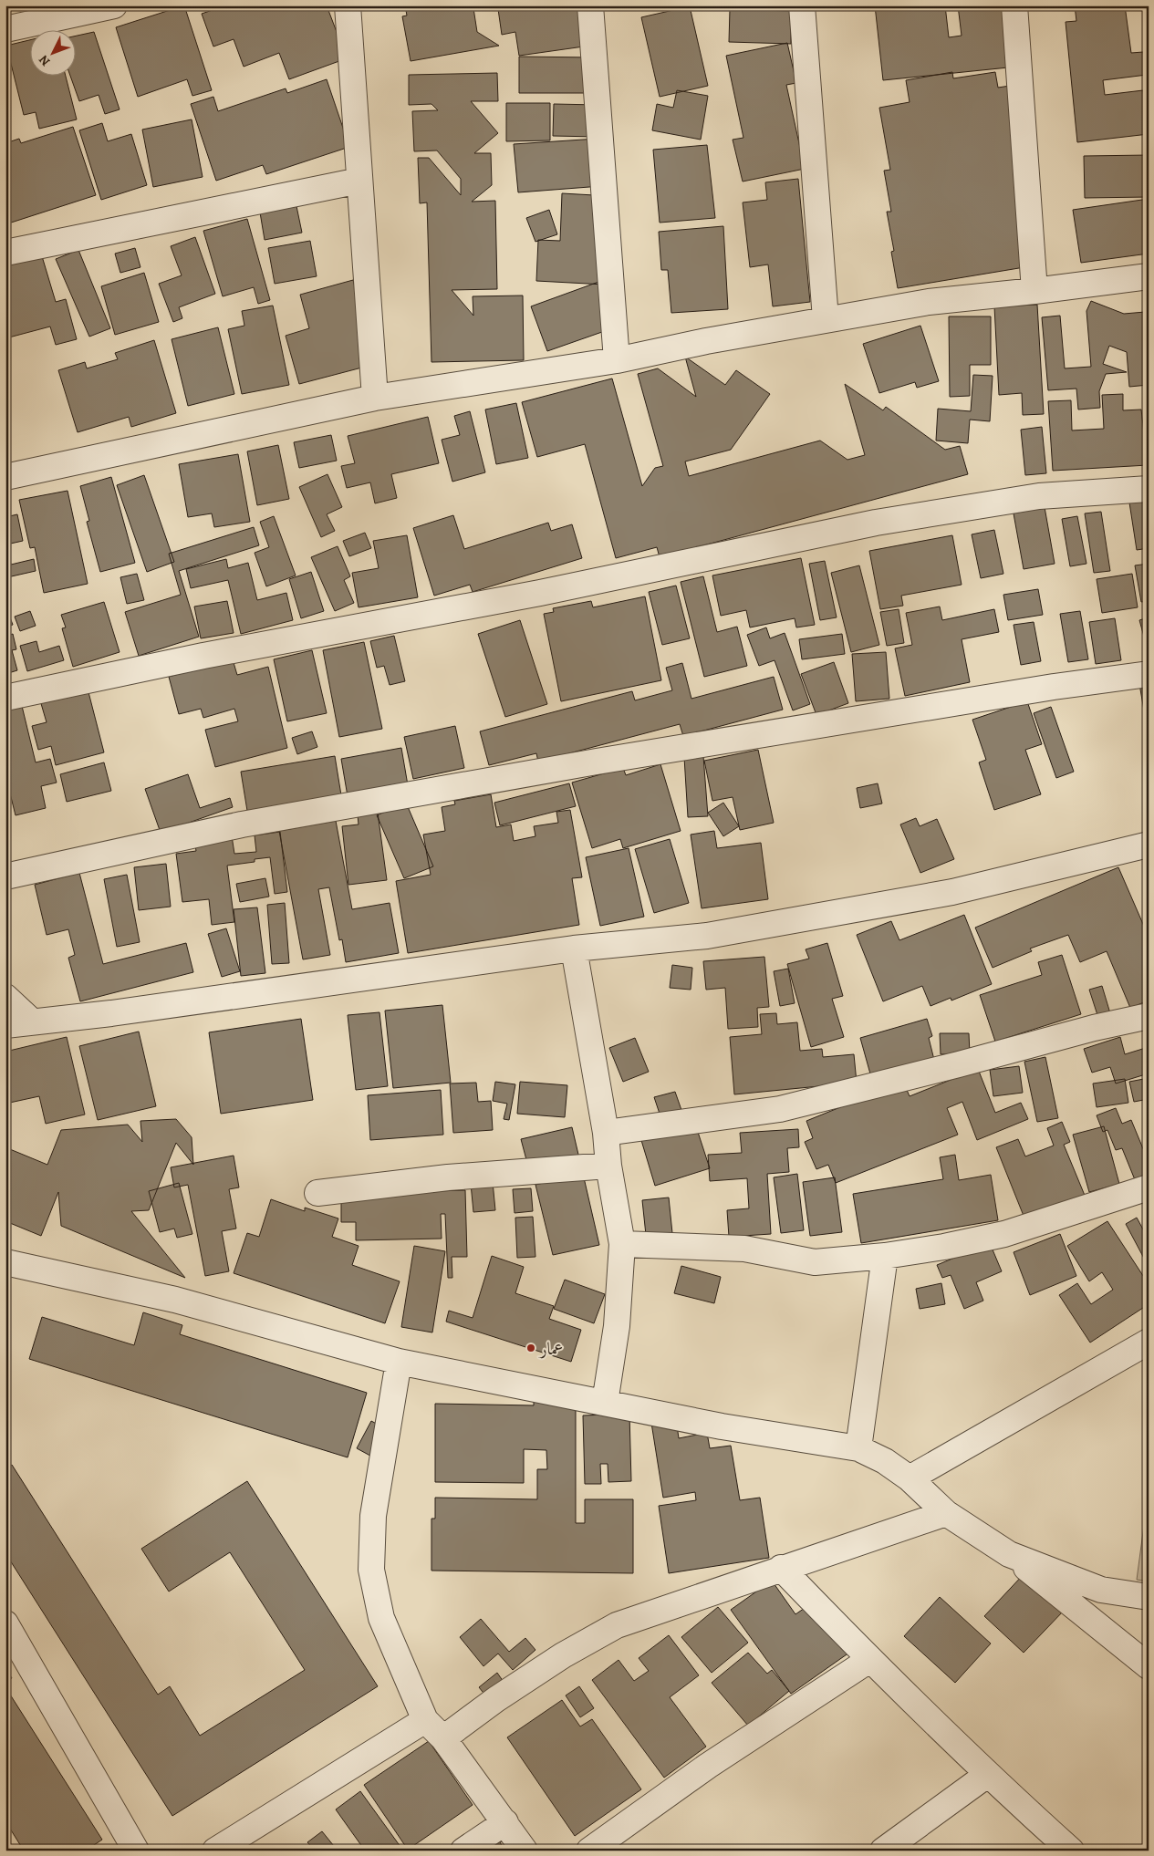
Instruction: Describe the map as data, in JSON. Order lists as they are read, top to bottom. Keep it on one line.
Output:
{"places":["عمار"],"north":"bottom left"}
